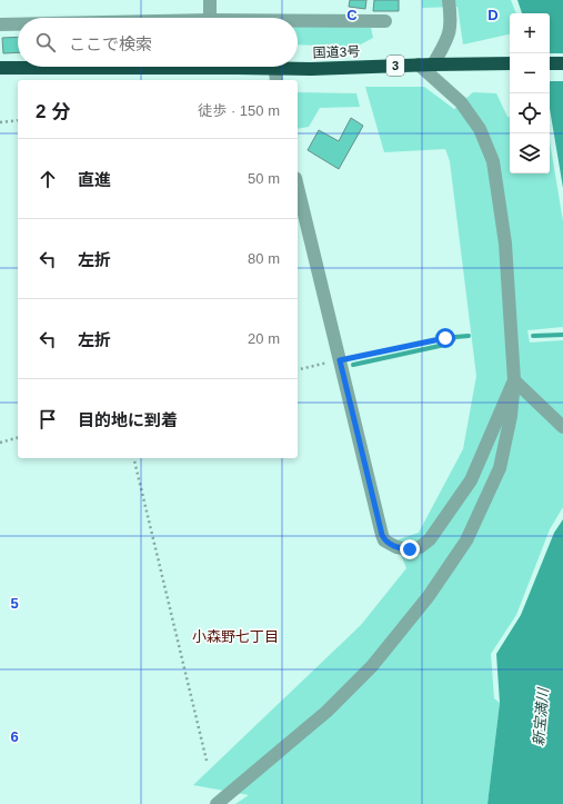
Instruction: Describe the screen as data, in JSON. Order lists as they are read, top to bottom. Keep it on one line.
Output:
{"streets":{"highway":["国道3号","3"]},"districts":["小森野七丁目"],"water":["新宝満川"],"page":{"map_buttons":["+","−"],"search":"ここで検索","heading":["2 分","徒歩 · 150 m"],"list":[["直進","50 m"],["左折","80 m"],["左折","20 m"],"目的地に到着"]},"grid":{"columns":["C","D"],"rows":["5","6"]}}
